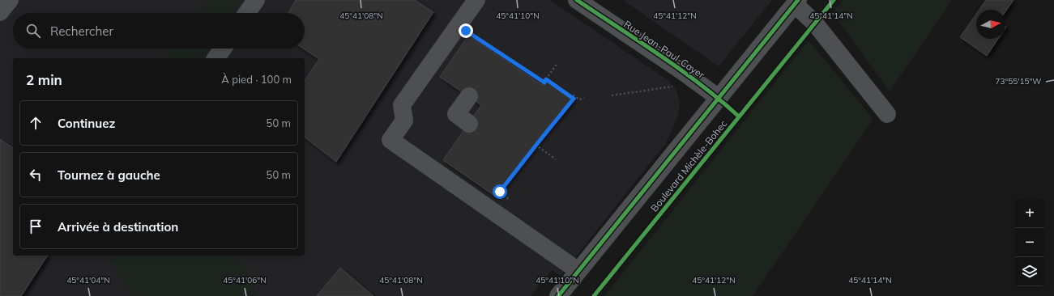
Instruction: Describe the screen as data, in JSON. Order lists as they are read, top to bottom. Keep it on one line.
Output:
{"streets":{"street":["Rue Jean-Paul-Cayer","Boulevard Michèle-Bohec"]},"crossings":[["Rue Jean-Paul-Cayer","Boulevard Michèle-Bohec"]],"north":"right","page":{"search":"Rechercher","heading":["2 min","À pied · 100 m"],"list":[["Continuez","50 m"],["Tournez à gauche","50 m"],"Arrivée à destination"],"map_buttons":["+","−"]},"coordinates":["45°41'08\"N","45°41'10\"N","45°41'12\"N","45°41'14\"N","73°55'15\"W","45°41'04\"N","45°41'06\"N"]}
